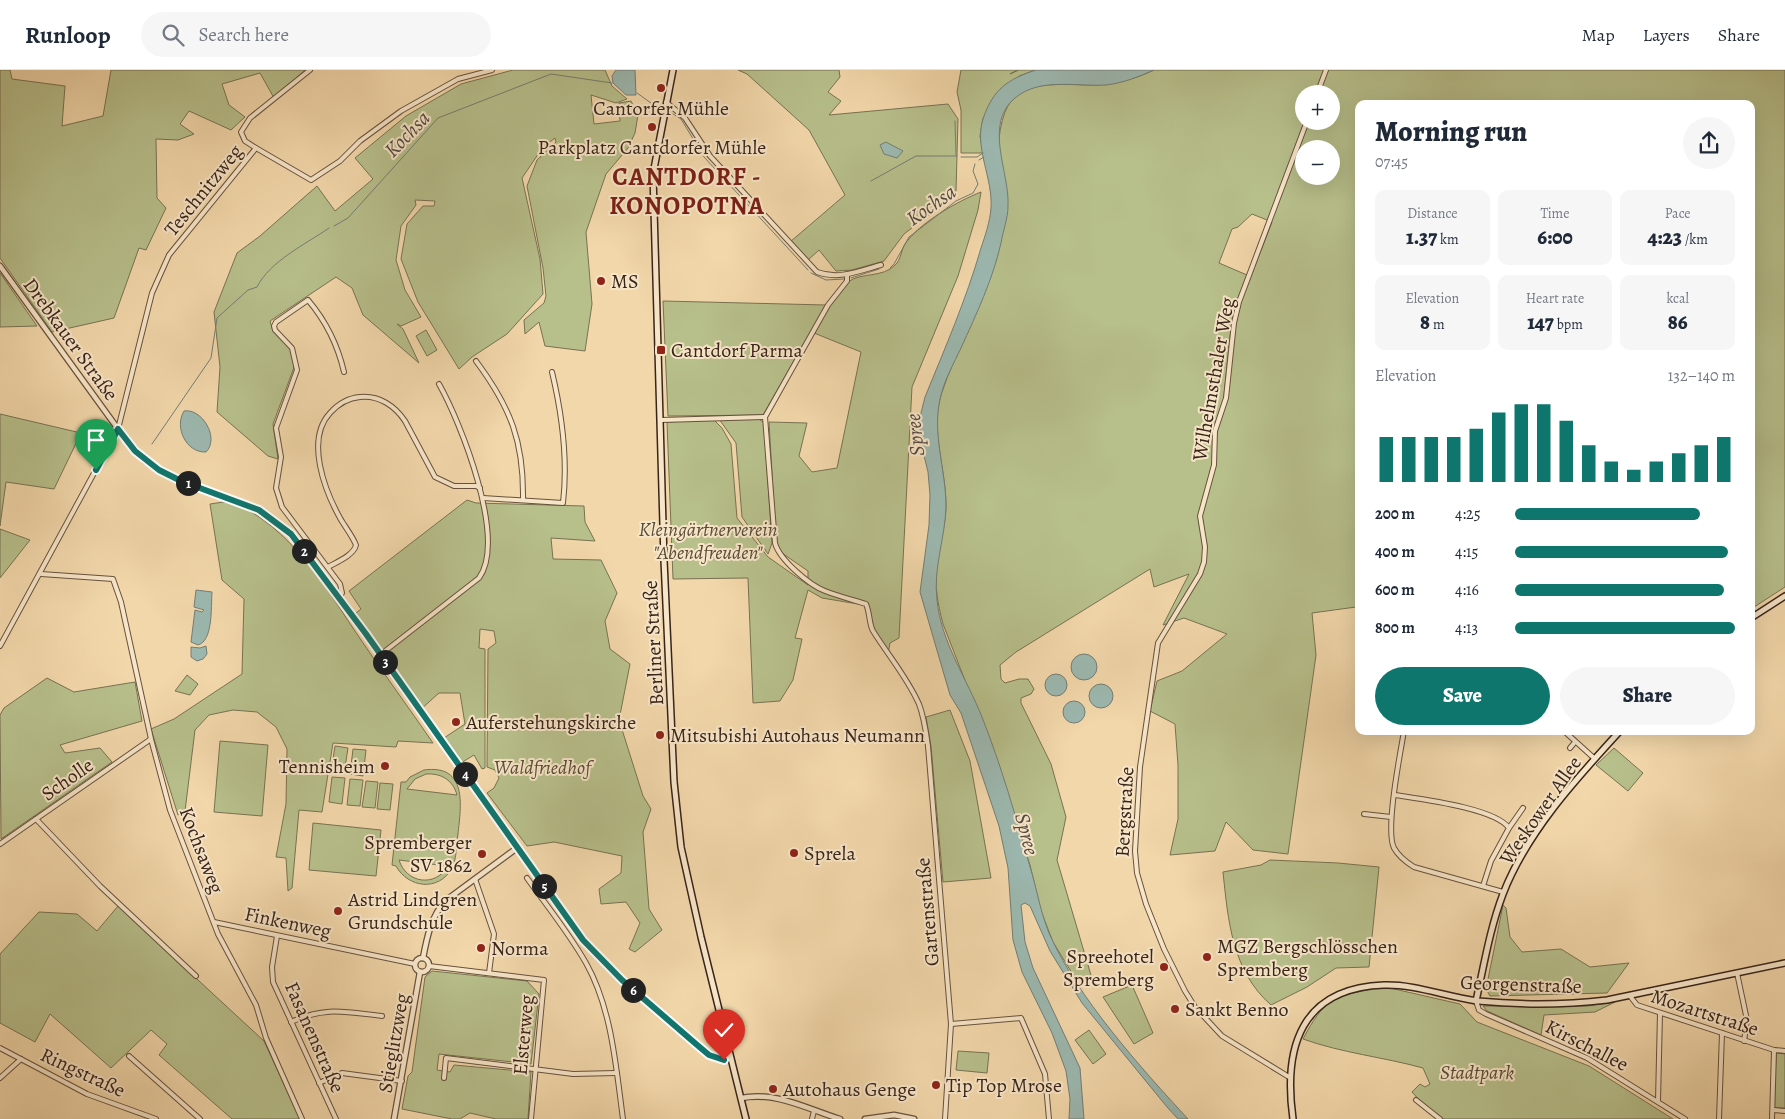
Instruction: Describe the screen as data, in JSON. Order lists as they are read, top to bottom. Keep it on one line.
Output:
{"streets":{"main road":["Berliner Straße","Weskower Allee","Georgenstraße"],"street":["Teschnitzweg","Drebkauer Straße","Wilhelmsthaler Weg","Scholle","Bergstraße","Kochsaweg","Gartenstraße","Finkenweg","Mozartstraße","Elsterweg","Fasanenstraße","Stieglitzweg","Kirschallee","Ringstraße"]},"crossings":[["Teschnitzweg","Drebkauer Straße"],["Teschnitzweg","Kochsaweg"],["Drebkauer Straße","Berliner Straße"],["Wilhelmsthaler Weg","Bergstraße"],["Scholle","Kochsaweg"],["Weskower Allee","Georgenstraße"],["Weskower Allee","Kirschallee"],["Bergstraße","Georgenstraße"],["Kochsaweg","Finkenweg"],["Finkenweg","Elsterweg"],["Finkenweg","Fasanenstraße"],["Finkenweg","Stieglitzweg"],["Georgenstraße","Mozartstraße"],["Georgenstraße","Kirschallee"],["Elsterweg","Stieglitzweg"]],"districts":["CANTDORF - KONOPOTNA"],"water":["Kochsa","Spree"],"parks":["Kleingärtnerverein \"Abendfreuden\"","Waldfriedhof","Stadtpark"],"places":{"other":["Cantorfer Mühle","Parkplatz Cantdorfer Mühle","MS","Auferstehungskirche","Mitsubishi Autohaus Neumann","Tennisheim","Sprela","Spremberger SV 1862","Astrid Lindgren Grundschule","Norma","MGZ Bergschlösschen Spremberg","Spreehotel Spremberg","Sankt Benno","Tip Top Mrose","Autohaus Genge"],"transit":["Cantdorf Parma"]},"page":{"header":"Runloop","search":"Search here","nav":["Map","Layers","Share"],"map_buttons":["+","−"],"heading":["Morning run","07:45"],"stats":[["Distance","1.37 km"],["Time","6:00"],["Pace","4:23 /km"],["Elevation","8 m"],["Heart rate","147 bpm"],["kcal","86"]],"chart":["Elevation","132–140 m"],"pins":["1","2","3","4","5","6"],"list":[{"name":"200 m","note":"4:25"},{"name":"400 m","note":"4:15"},{"name":"600 m","note":"4:16"},{"name":"800 m","note":"4:13"}],"buttons":["Save","Share"]}}
